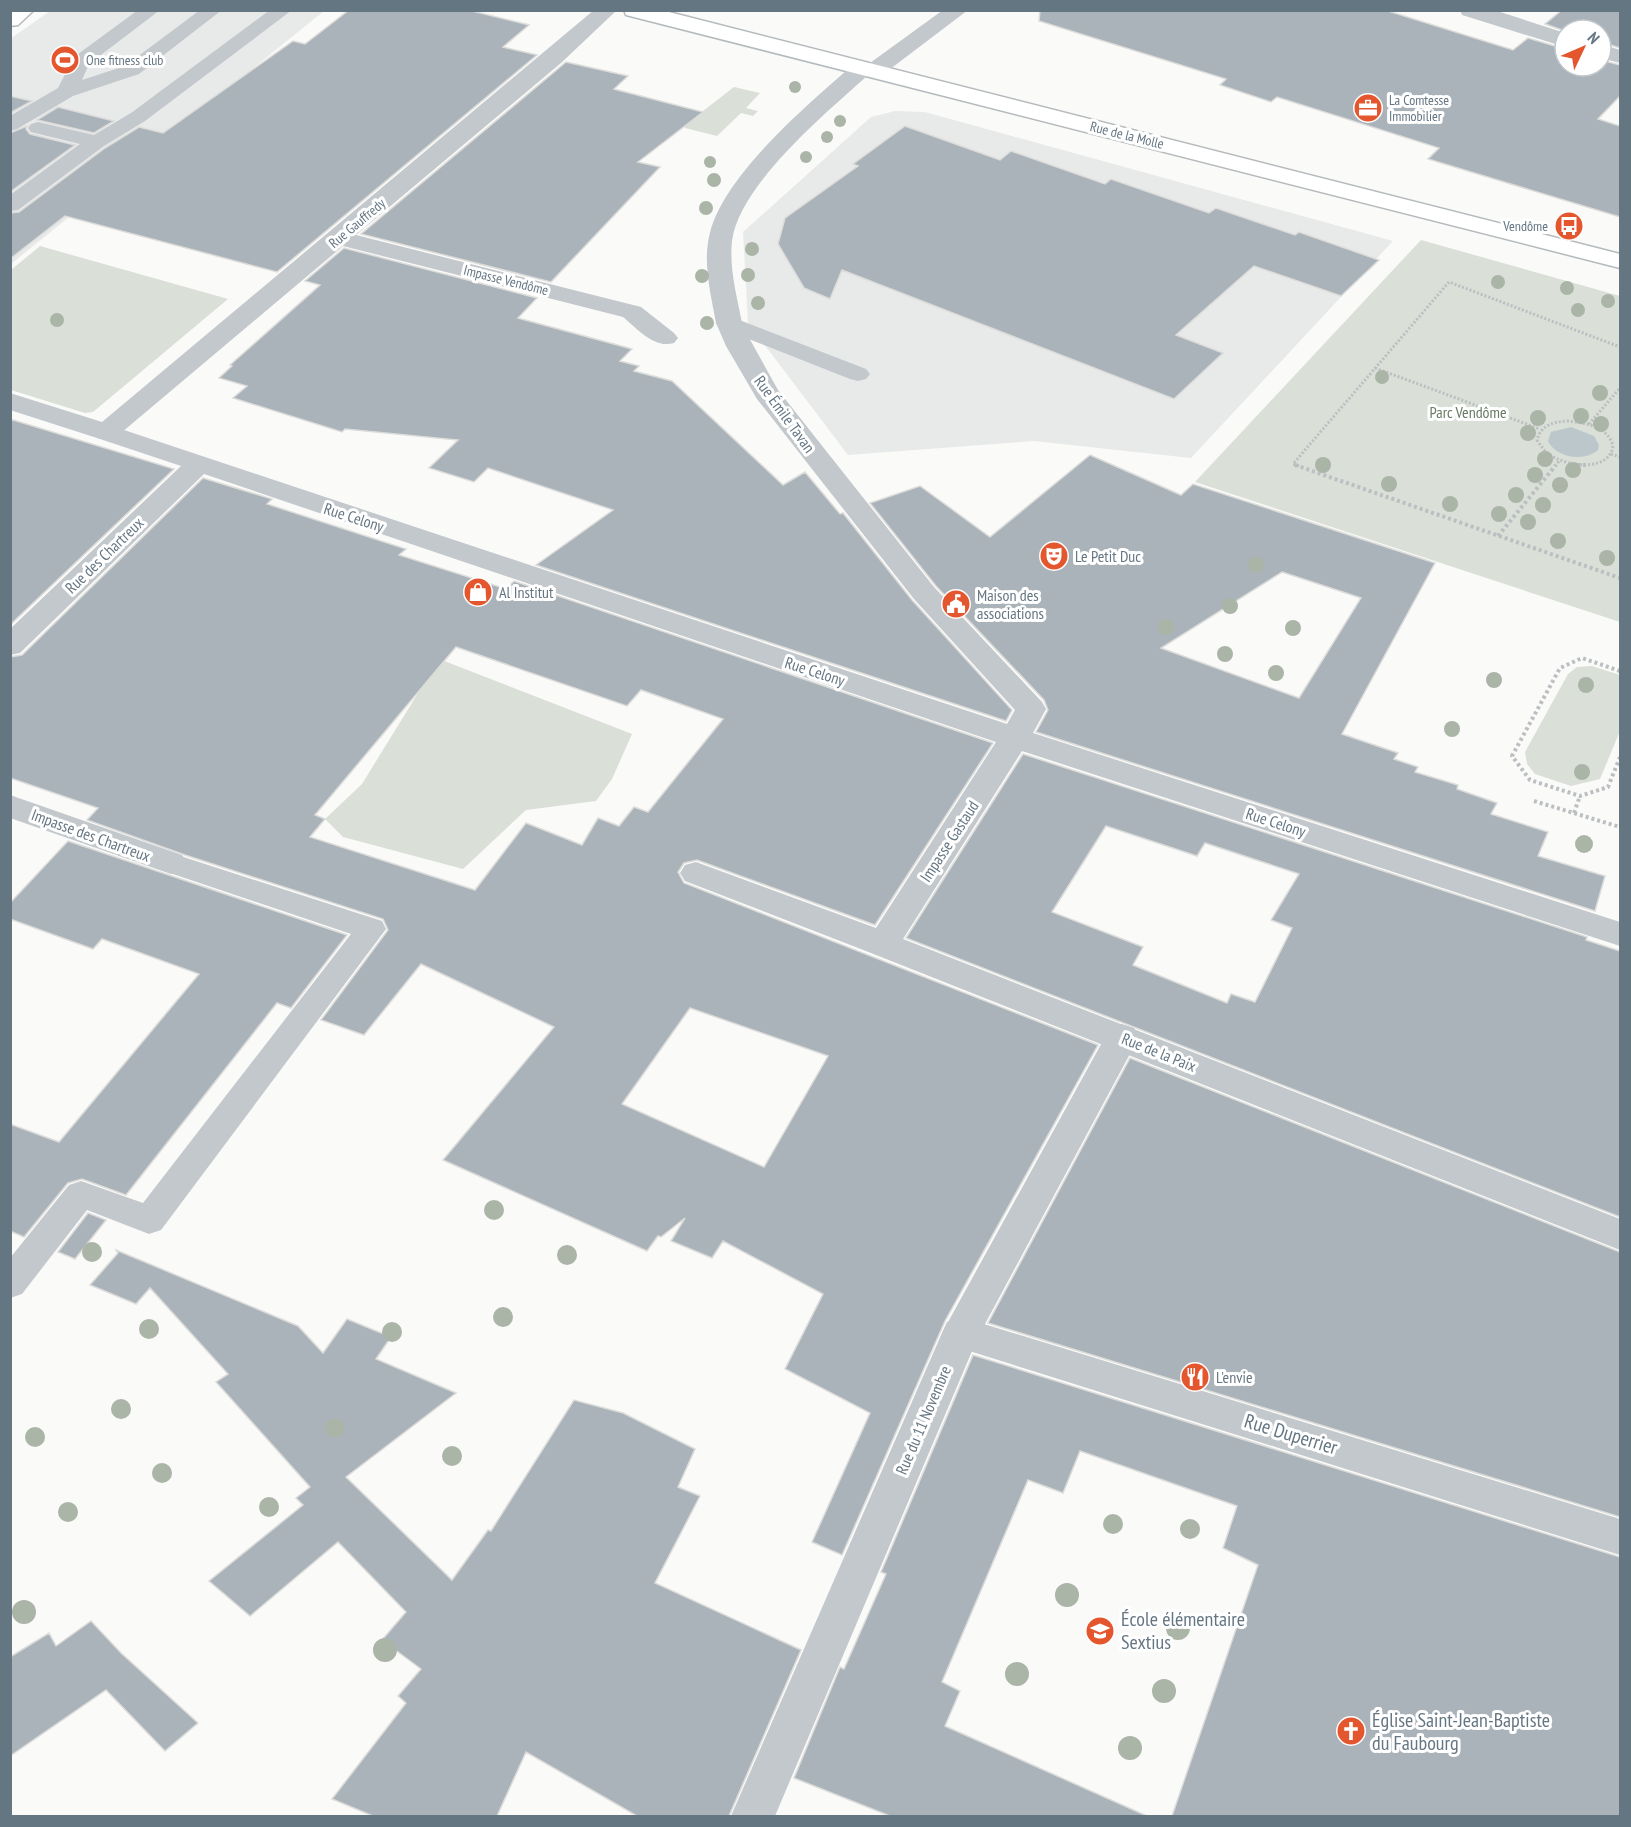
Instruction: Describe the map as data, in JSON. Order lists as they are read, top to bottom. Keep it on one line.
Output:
{"streets":{"main road":["Rue de la Molle"],"street":["Rue Gauffredy","Impasse Vendôme","Rue Émile Tavan","Rue Celony","Rue des Chartreux","Impasse des Chartreux","Impasse Gastaud","Rue de la Paix","Rue du 11 Novembre","Rue Duperrier"]},"crossings":[["Rue de la Molle","Rue Émile Tavan"],["Rue Gauffredy","Impasse Vendôme"],["Rue Gauffredy","Rue Celony"],["Rue Émile Tavan","Rue Celony"],["Rue Émile Tavan","Impasse Gastaud"],["Rue Celony","Rue des Chartreux"],["Rue Celony","Impasse Gastaud"],["Impasse Gastaud","Rue de la Paix"],["Rue de la Paix","Rue du 11 Novembre"],["Rue du 11 Novembre","Rue Duperrier"]],"parks":["Parc Vendôme"],"places":{"sports":["One fitness club"],"office":["La Comtesse Immobilier"],"bus stop":["Vendôme"],"theatre":["Le Petit Duc"],"shop":["Al Institut"],"public building":["Maison des associations"],"restaurant":["L'envie"],"school or university":["École élémentaire Sextius"],"church":["Église Saint-Jean-Baptiste du Faubourg"]},"north":"top right"}
